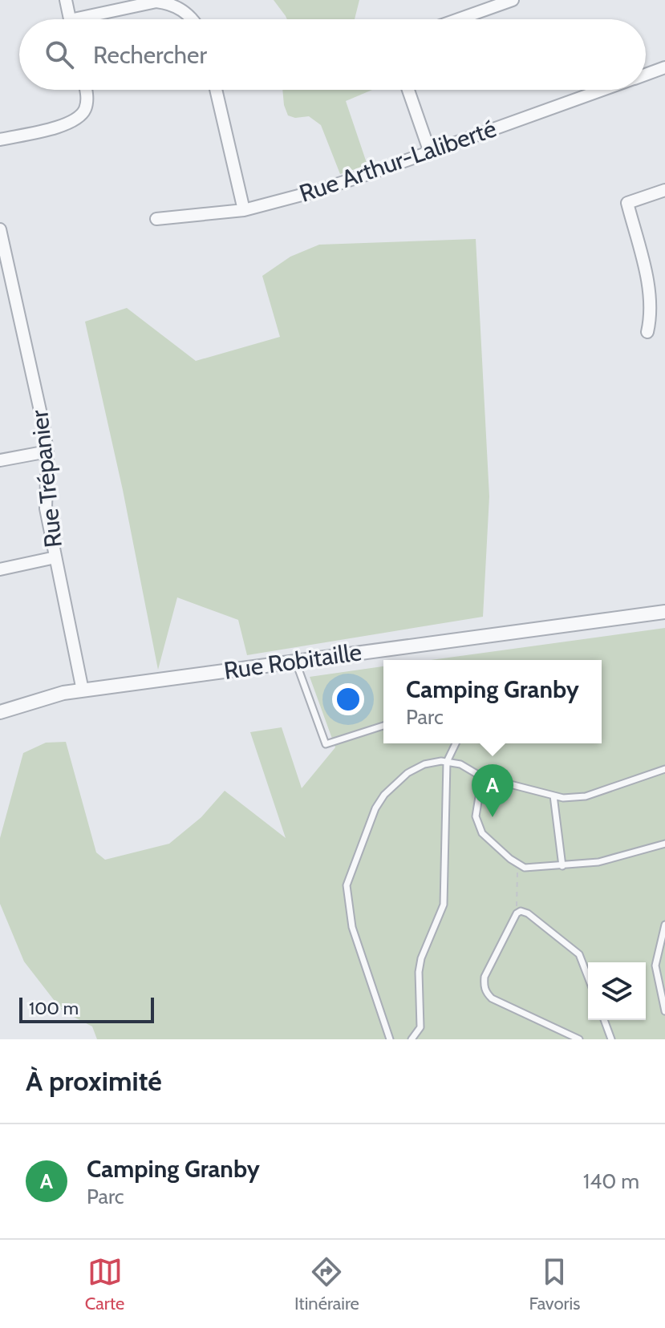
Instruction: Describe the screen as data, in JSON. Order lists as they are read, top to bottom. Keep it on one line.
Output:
{"streets":{"street":["Rue Arthur-Laliberté","Rue Trépanier","Rue Robitaille"]},"crossings":[["Rue Trépanier","Rue Robitaille"]],"scale_bar":"100 m","page":{"search":"Rechercher","popup":["Camping Granby","Parc"],"pins":"A","scale":"100 m","heading":"À proximité","list":[{"mark":"A","name":"Camping Granby","note":"Parc","value":"140 m"}],"nav":["Carte","Itinéraire","Favoris"]}}
